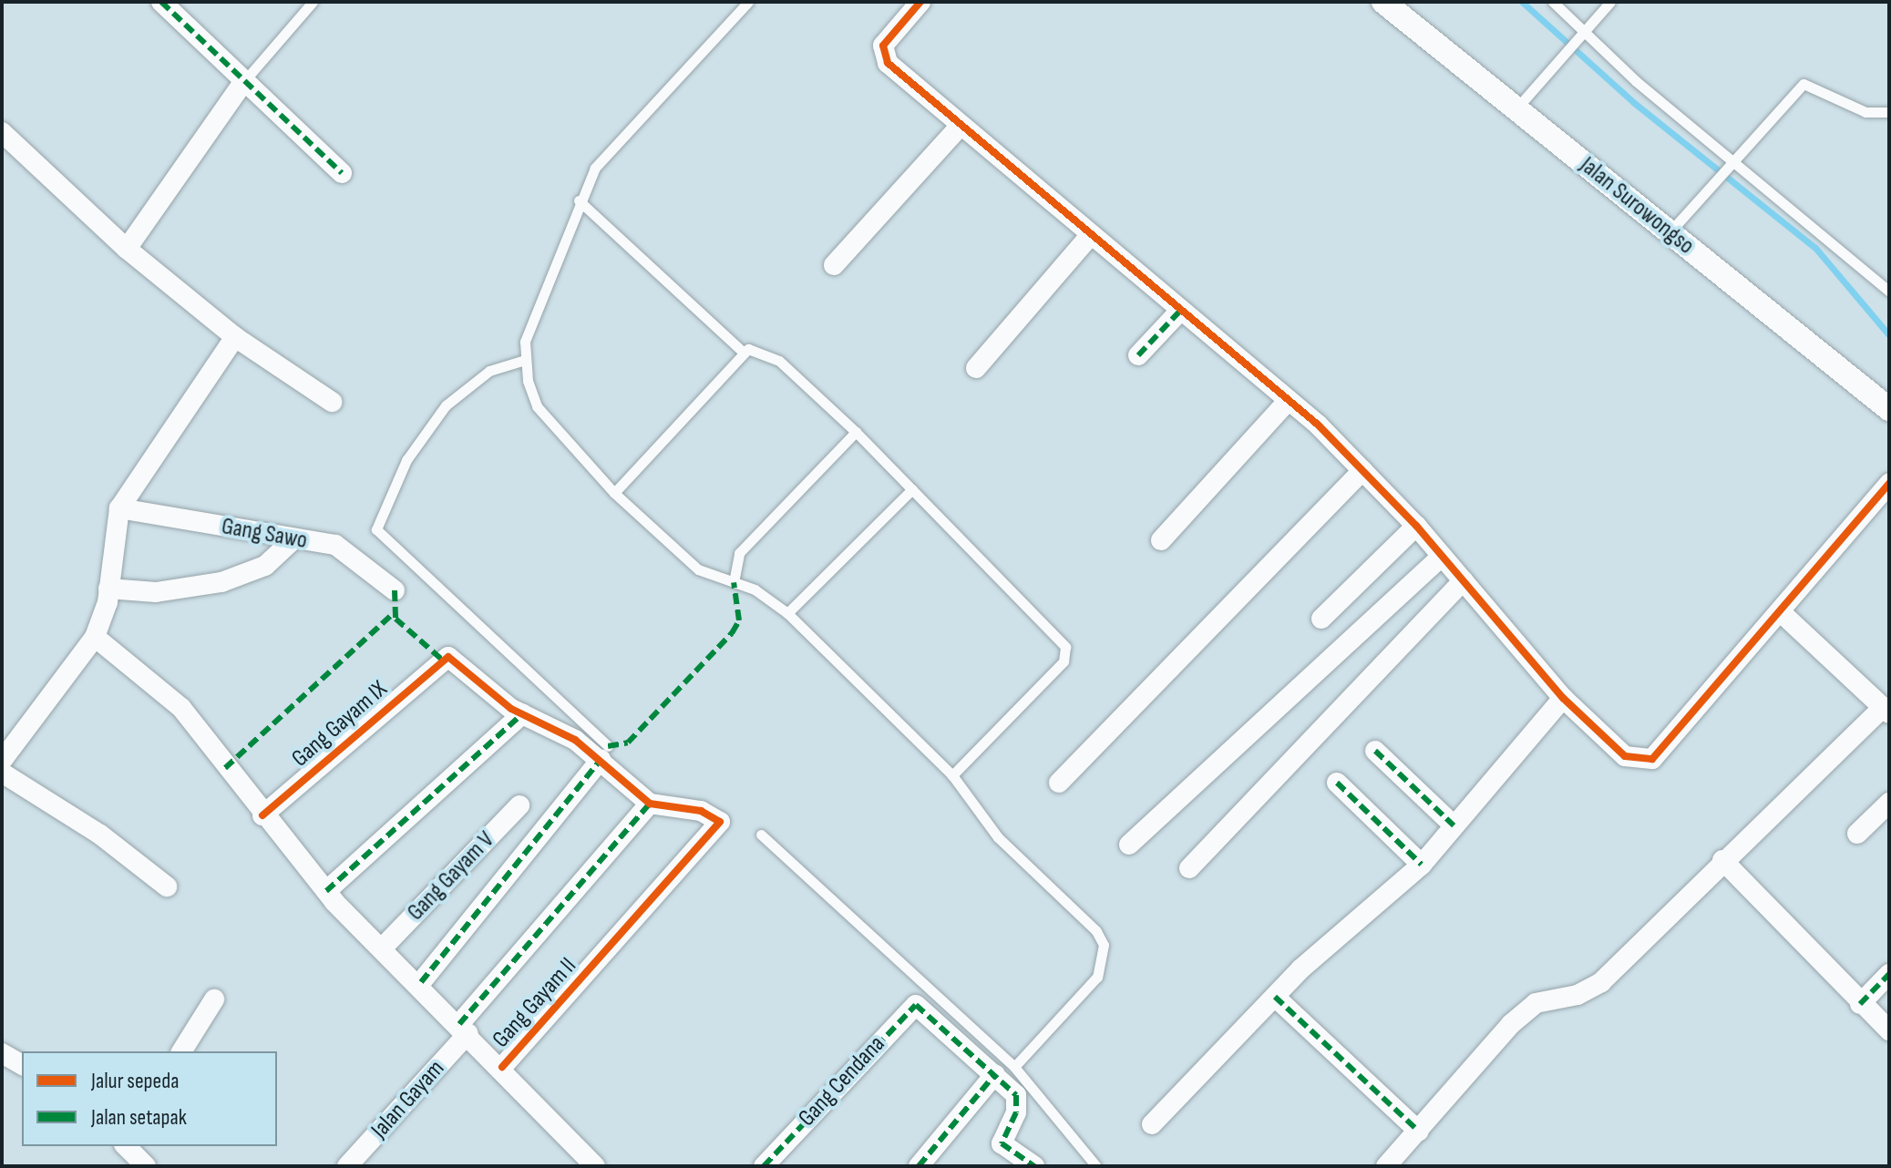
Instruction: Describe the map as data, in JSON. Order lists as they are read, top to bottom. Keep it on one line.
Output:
{"streets":{"street":["Jalan Surowongso","Gang Sawo","Gang Gayam IX","Gang Gayam V","Gang Gayam II","Gang Cendana","Jalan Gayam"]},"crossings":[["Gang Gayam II","Jalan Gayam"]],"legend":["Jalur sepeda","Jalan setapak"]}
